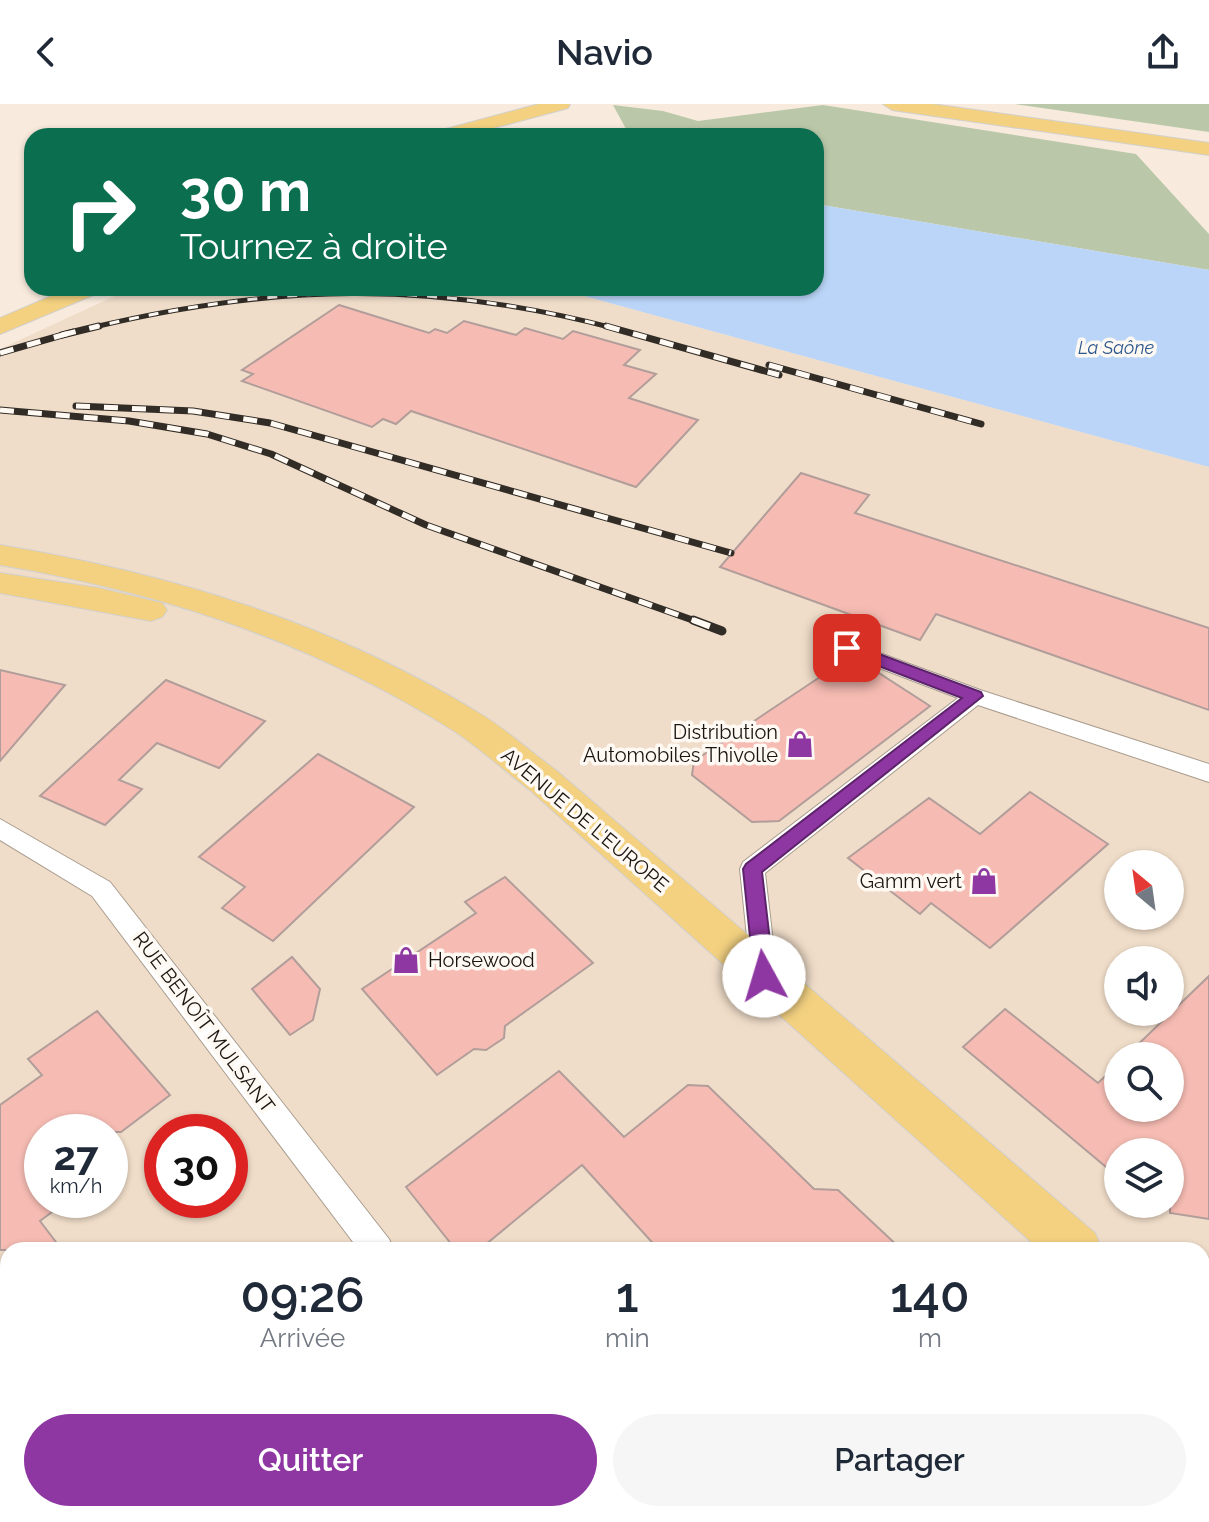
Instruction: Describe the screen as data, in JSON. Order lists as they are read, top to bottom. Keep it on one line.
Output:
{"streets":{"main road":["AVENUE DE L'EUROPE"],"street":["RUE BENOÎT MULSANT"]},"water":["La Saône"],"places":{"shop":["Distribution Automobiles Thivolle","Gamm vert","Horsewood"]},"north":"top left","page":{"header":"Navio","turn":["30 m","Tournez à droite"],"speed":"27 km/h","limit":"30","eta":["09:26","Arrivée","1","min","140","m"],"buttons":["Quitter","Partager"]}}
